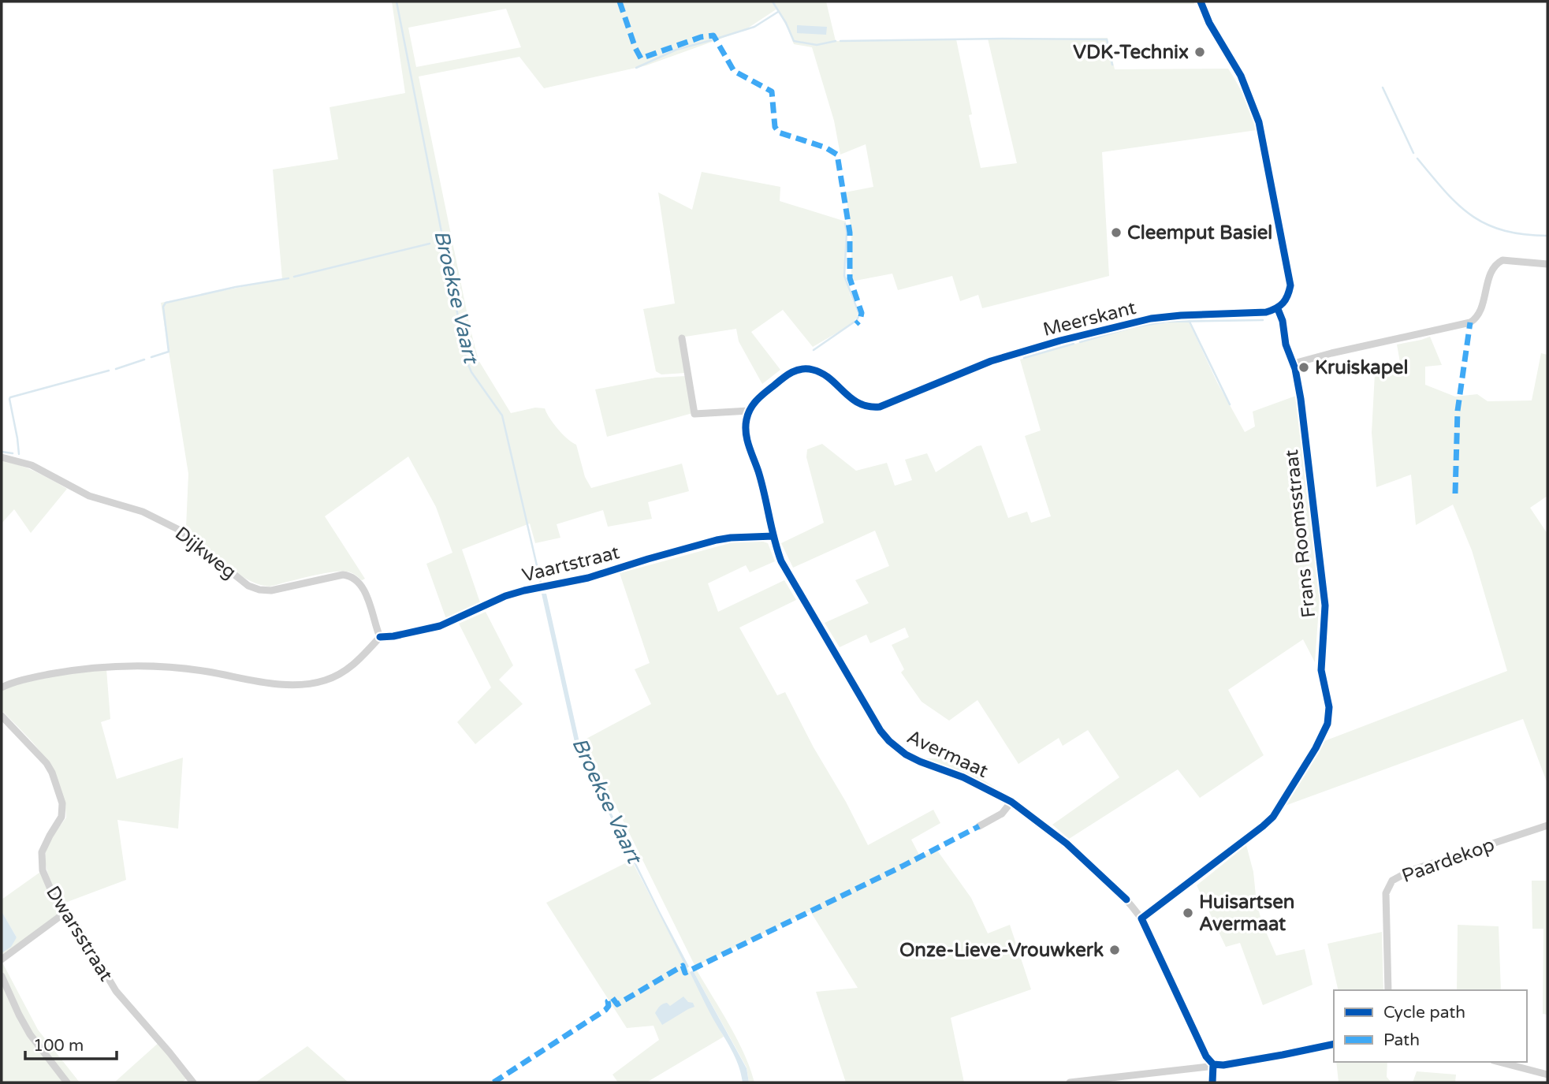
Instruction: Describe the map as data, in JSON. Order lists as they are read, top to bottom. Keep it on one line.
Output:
{"streets":{"street":["Meerskant","Frans Roomsstraat","Dijkweg","Vaartstraat","Avermaat","Paardekop","Dwarsstraat"]},"crossings":[["Meerskant","Frans Roomsstraat"],["Frans Roomsstraat","Avermaat"],["Dijkweg","Vaartstraat"],["Vaartstraat","Avermaat"]],"water":["Broekse Vaart"],"places":["VDK-Technix","Cleemput Basiel","Kruiskapel","Huisartsen Avermaat","Onze-Lieve-Vrouwkerk"],"legend":["Cycle path","Path"],"scale_bar":"100 m"}
